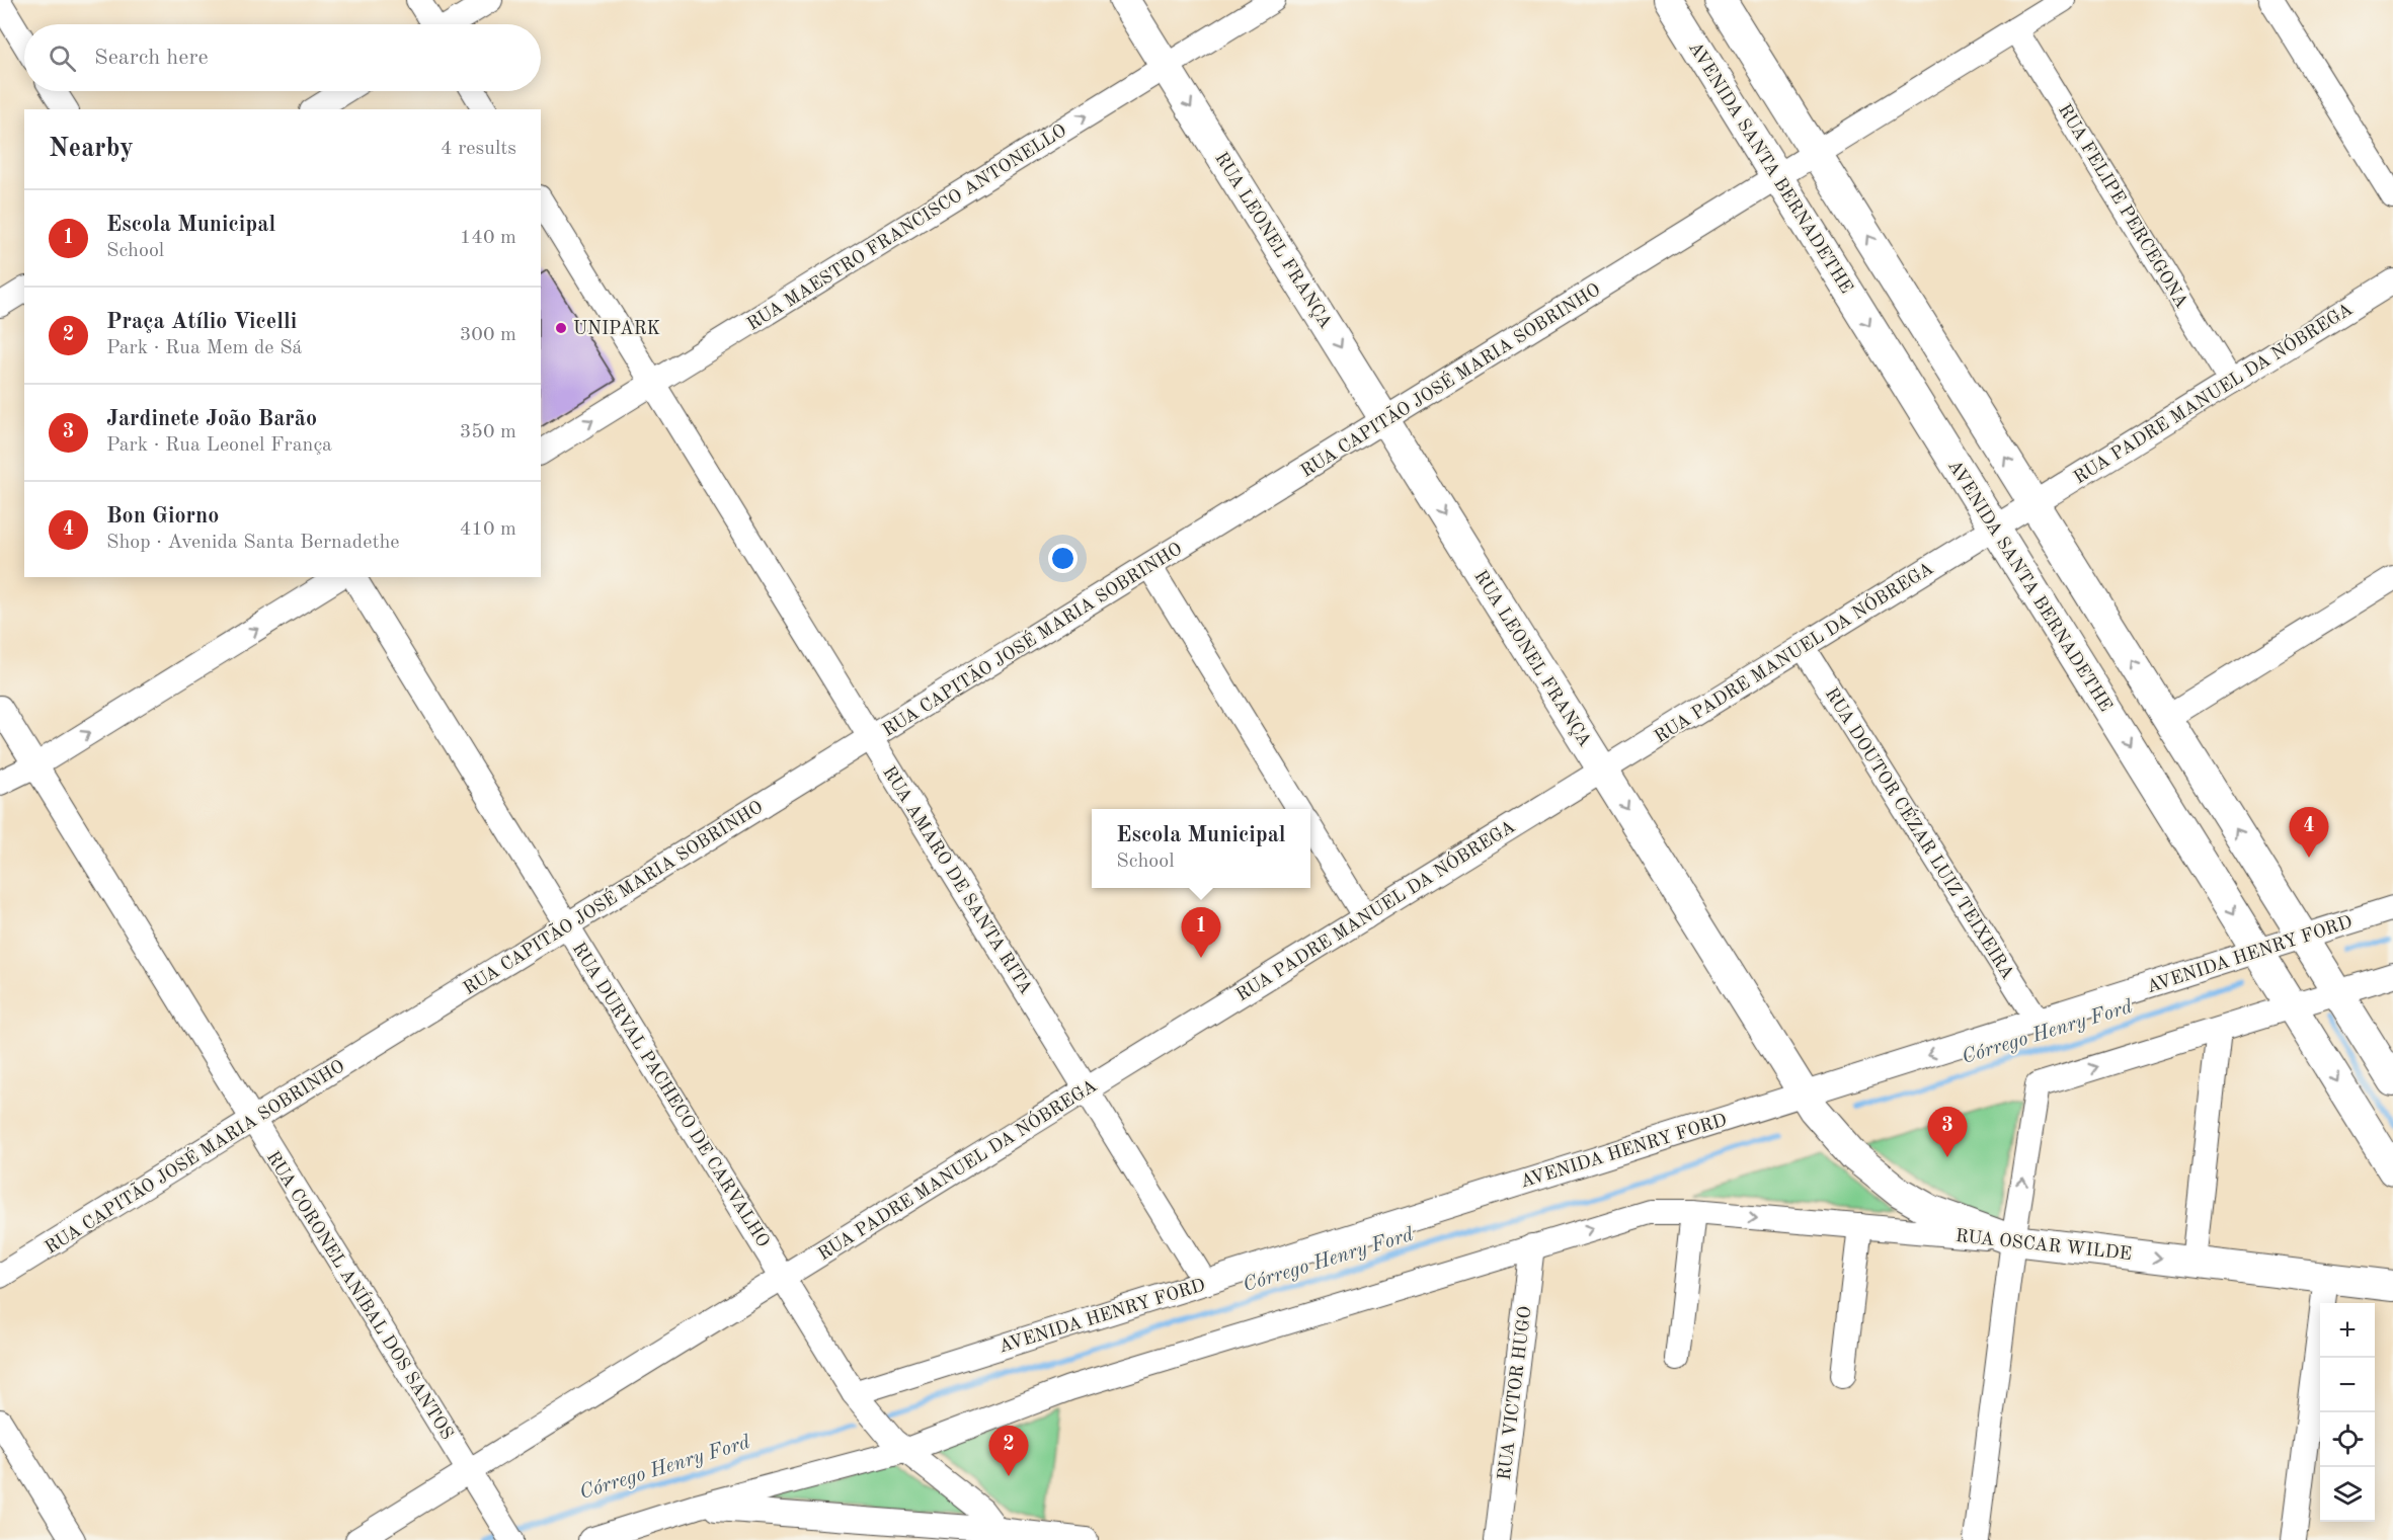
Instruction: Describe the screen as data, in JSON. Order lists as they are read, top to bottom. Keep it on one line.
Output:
{"streets":{"main road":["AVENIDA SANTA BERNADETHE","RUA LEONEL FRANÇA","RUA OSCAR WILDE"],"street":["RUA FELIPE PERCEGONA","RUA MAESTRO FRANCISCO ANTONELLO","RUA CAPITÃO JOSÉ MARIA SOBRINHO","RUA PADRE MANUEL DA NÓBREGA","RUA DOUTOR CÉZAR LUIZ TEIXEIRA","RUA AMARO DE SANTA RITA","AVENIDA HENRY FORD","RUA DURVAL PACHECO DE CARVALHO","RUA CORONEL ANÍBAL DOS SANTOS","RUA VICTOR HUGO"]},"crossings":[["AVENIDA SANTA BERNADETHE","RUA CAPITÃO JOSÉ MARIA SOBRINHO"],["AVENIDA SANTA BERNADETHE","RUA PADRE MANUEL DA NÓBREGA"],["AVENIDA SANTA BERNADETHE","AVENIDA HENRY FORD"],["RUA FELIPE PERCEGONA","RUA CAPITÃO JOSÉ MARIA SOBRINHO"],["RUA FELIPE PERCEGONA","RUA PADRE MANUEL DA NÓBREGA"],["RUA MAESTRO FRANCISCO ANTONELLO","RUA LEONEL FRANÇA"],["RUA MAESTRO FRANCISCO ANTONELLO","RUA AMARO DE SANTA RITA"],["RUA LEONEL FRANÇA","RUA CAPITÃO JOSÉ MARIA SOBRINHO"],["RUA LEONEL FRANÇA","RUA PADRE MANUEL DA NÓBREGA"],["RUA LEONEL FRANÇA","AVENIDA HENRY FORD"],["RUA LEONEL FRANÇA","RUA OSCAR WILDE"],["RUA CAPITÃO JOSÉ MARIA SOBRINHO","RUA AMARO DE SANTA RITA"],["RUA CAPITÃO JOSÉ MARIA SOBRINHO","RUA DURVAL PACHECO DE CARVALHO"],["RUA CAPITÃO JOSÉ MARIA SOBRINHO","RUA CORONEL ANÍBAL DOS SANTOS"],["RUA PADRE MANUEL DA NÓBREGA","RUA DOUTOR CÉZAR LUIZ TEIXEIRA"],["RUA PADRE MANUEL DA NÓBREGA","RUA AMARO DE SANTA RITA"],["RUA PADRE MANUEL DA NÓBREGA","RUA DURVAL PACHECO DE CARVALHO"],["RUA PADRE MANUEL DA NÓBREGA","RUA CORONEL ANÍBAL DOS SANTOS"],["RUA DOUTOR CÉZAR LUIZ TEIXEIRA","AVENIDA HENRY FORD"],["RUA AMARO DE SANTA RITA","AVENIDA HENRY FORD"],["AVENIDA HENRY FORD","RUA DURVAL PACHECO DE CARVALHO"]],"one_way":["RUA MAESTRO FRANCISCO ANTONELLO","RUA LEONEL FRANÇA","RUA OSCAR WILDE"],"water":["Córrego Henry Ford"],"places":["UNIPARK"],"page":{"search":"Search here","heading":["Nearby","4 results"],"list":[{"mark":"1","name":"Escola Municipal","note":"School","value":"140 m"},{"mark":"2","name":"Praça Atílio Vicelli","note":"Park · Rua Mem de Sá","value":"300 m"},{"mark":"3","name":"Jardinete João Barão","note":"Park · Rua Leonel França","value":"350 m"},{"mark":"4","name":"Bon Giorno","note":"Shop · Avenida Santa Bernadethe","value":"410 m"}],"pins":["4","1","3","2"],"popup":["Escola Municipal","School"],"map_buttons":["+","−"]}}
